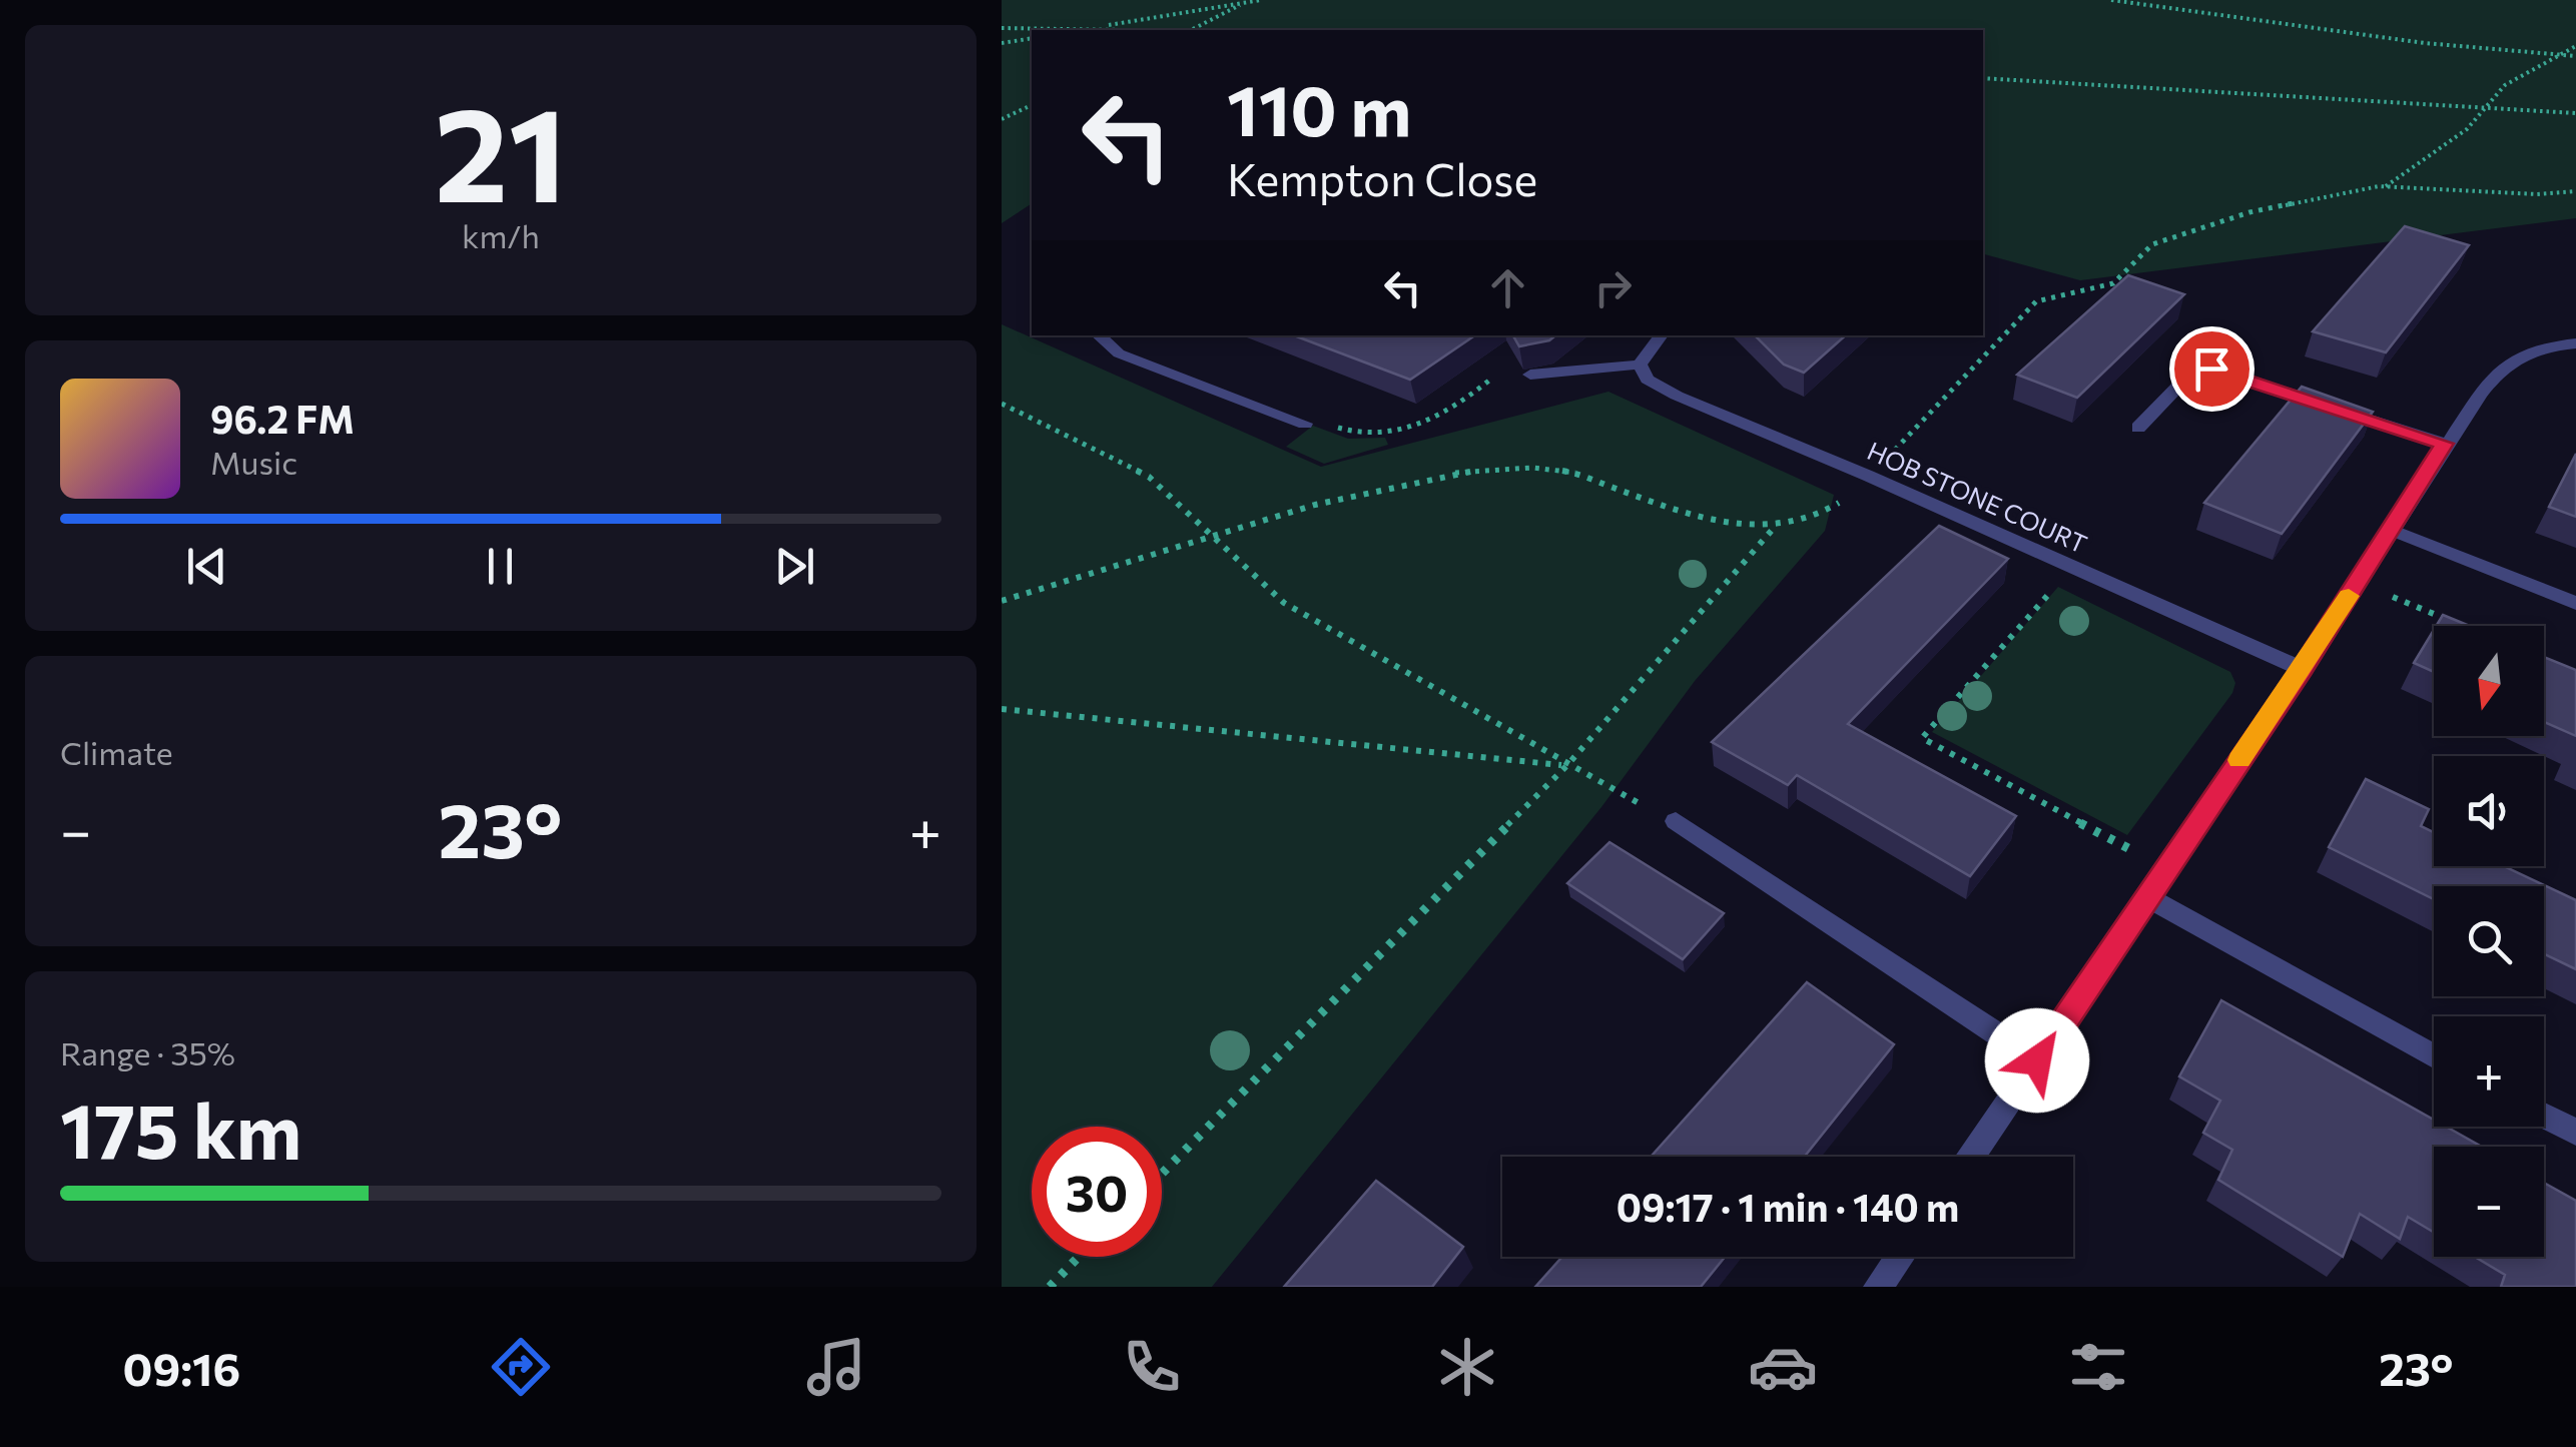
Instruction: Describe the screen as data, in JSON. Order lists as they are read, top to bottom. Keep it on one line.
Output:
{"streets":{"street":["HOB STONE COURT"]},"north":"bottom","page":{"tile":[["21","km/h"],"Climate",["Range · 35%","175 km"]],"turn":["110 m","Kempton Close"],"song":["96.2 FM","Music"],"map_buttons":["+","−"],"heat":["−","23°","+"],"limit":"30","trip":"09:17 · 1 min · 140 m","tabs":["09:16","23°"]}}
